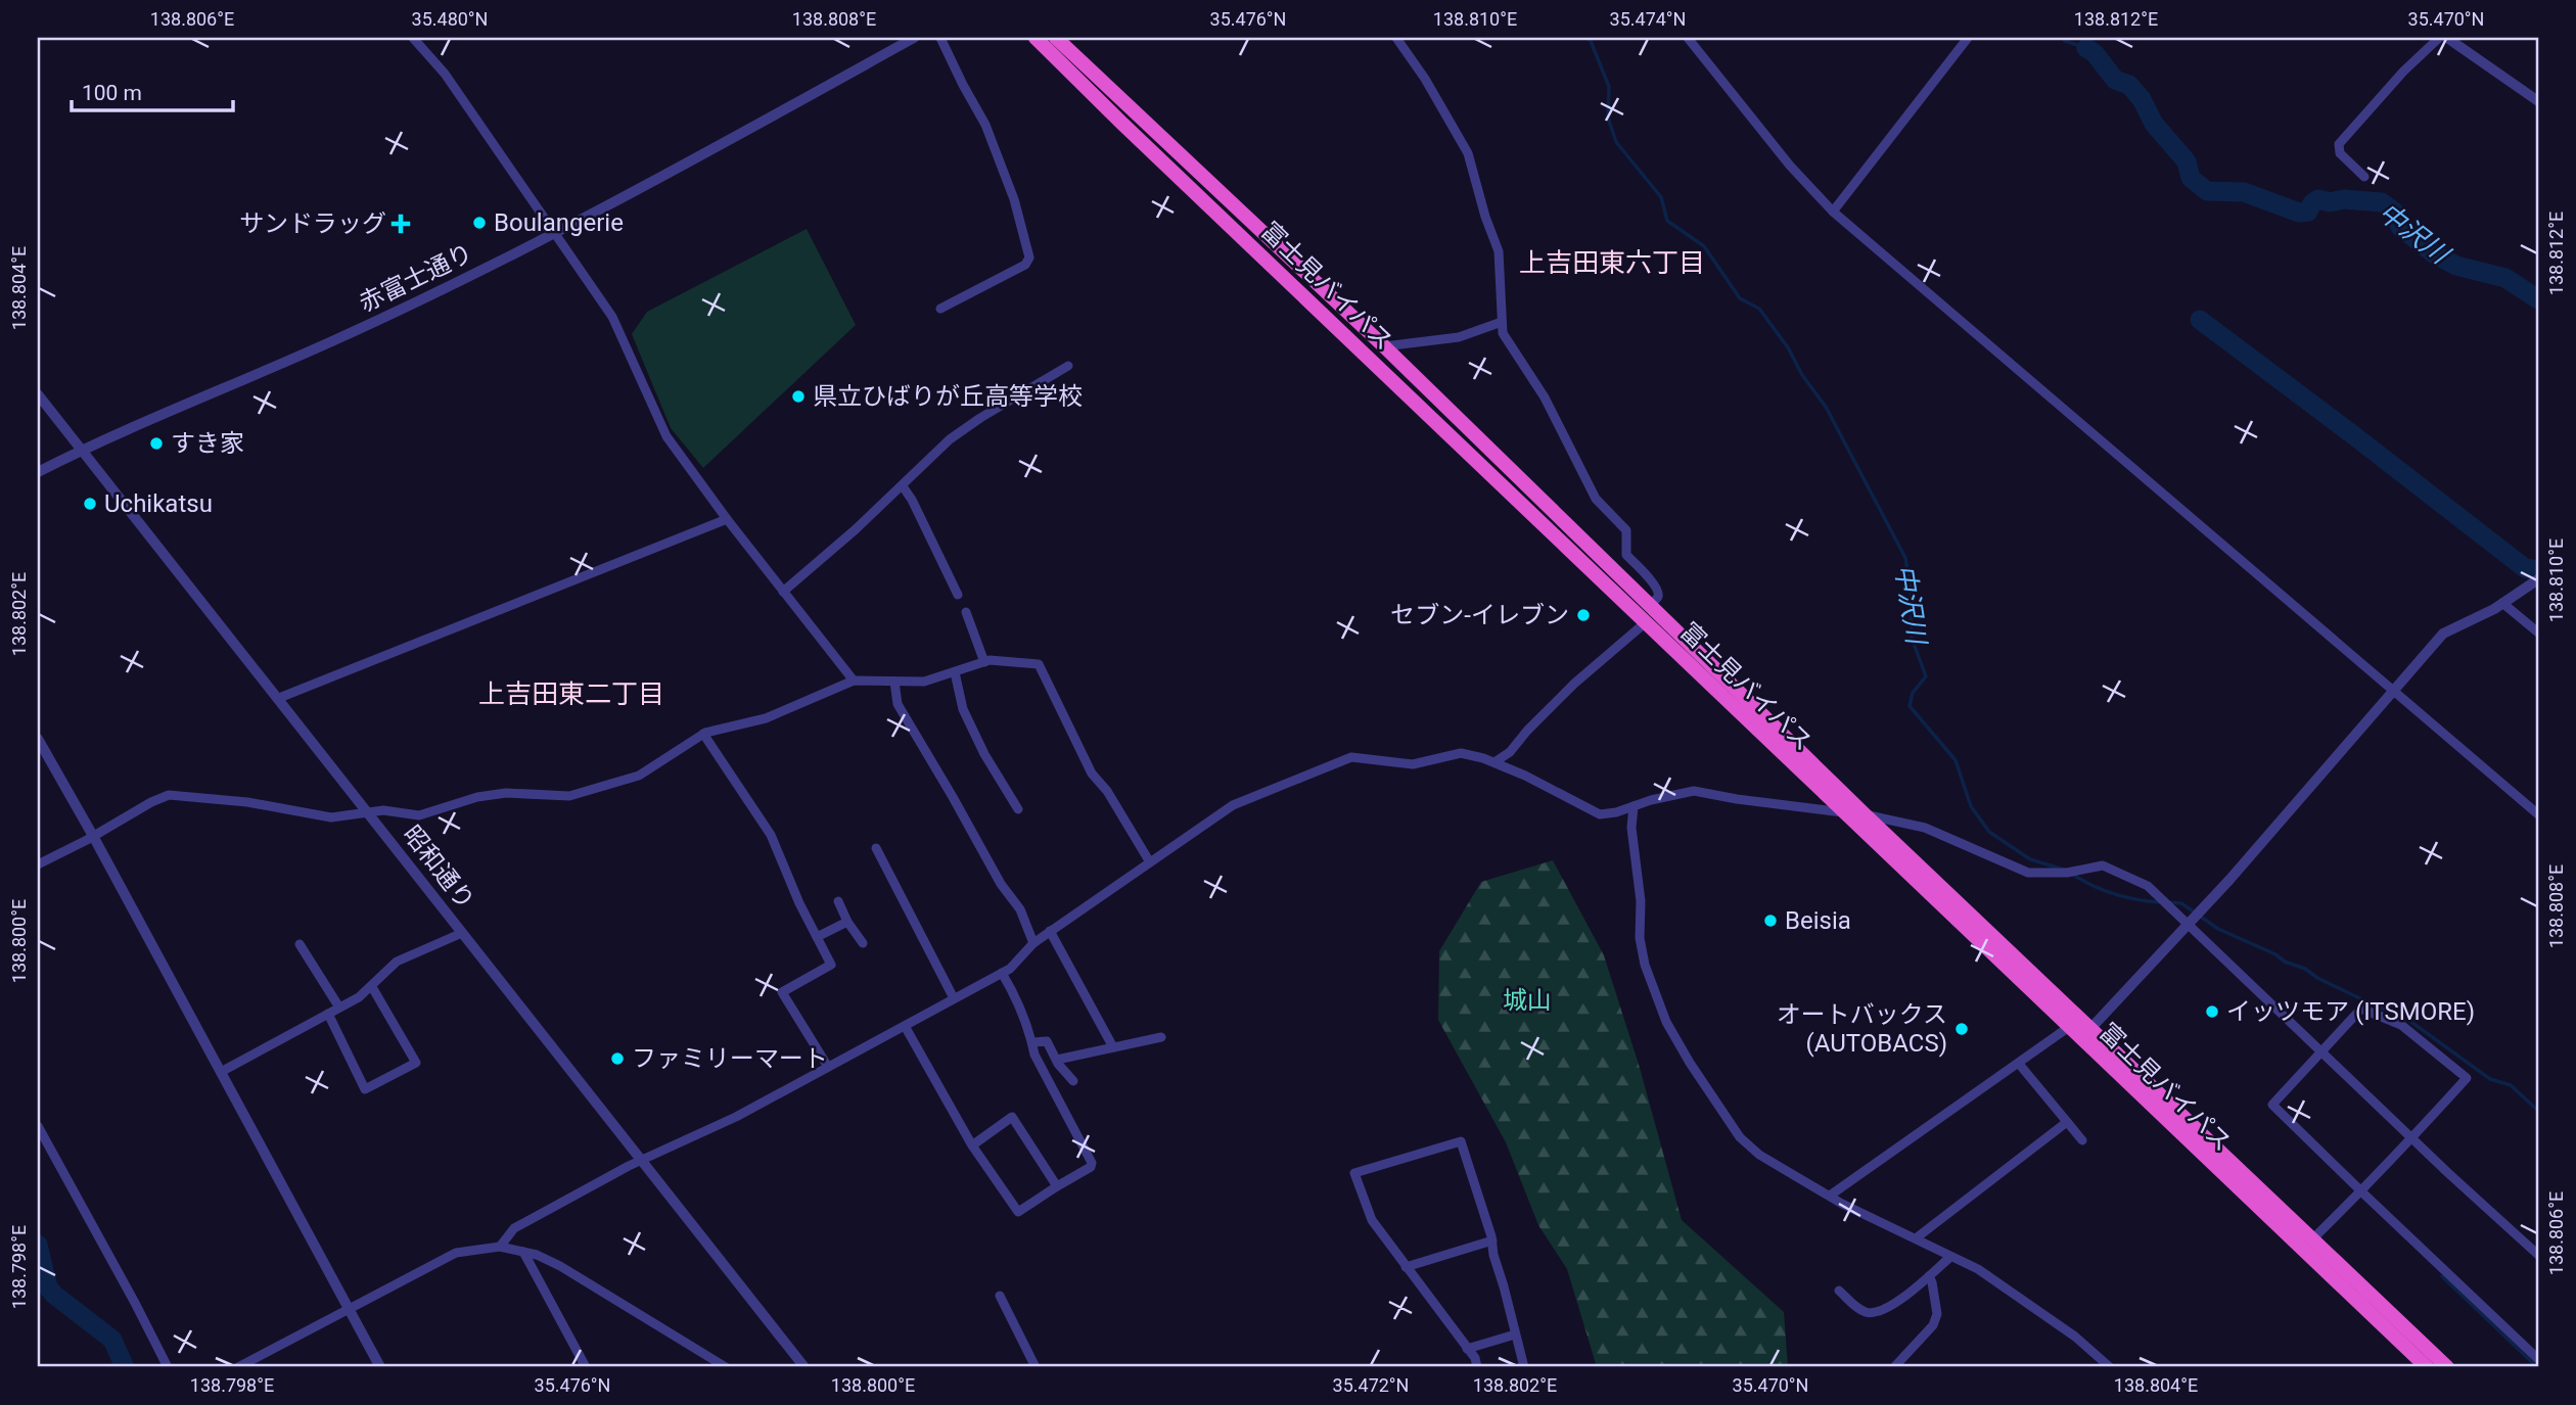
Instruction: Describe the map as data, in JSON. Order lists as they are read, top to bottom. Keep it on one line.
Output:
{"streets":{"highway":["富士見バイパス"],"street":["赤富士通り","昭和通り"]},"crossings":[["赤富士通り","昭和通り"]],"districts":["上吉田東六丁目","上吉田東二丁目"],"water":["中沢川"],"parks":["城山"],"places":{"other":["Boulangerie","県立ひばりが丘高等学校","すき家","Uchikatsu","セブン-イレブン","Beisia","イッツモア (ITSMORE)","オートバックス (AUTOBACS)","ファミリーマート"],"health":["サンドラッグ"]},"scale_bar":"100 m","coordinates":["138.806°E","35.480°N","138.808°E","35.476°N","138.810°E","35.474°N","138.812°E","35.470°N","138.804°E","138.802°E","138.800°E","138.798°E","35.472°N"]}
